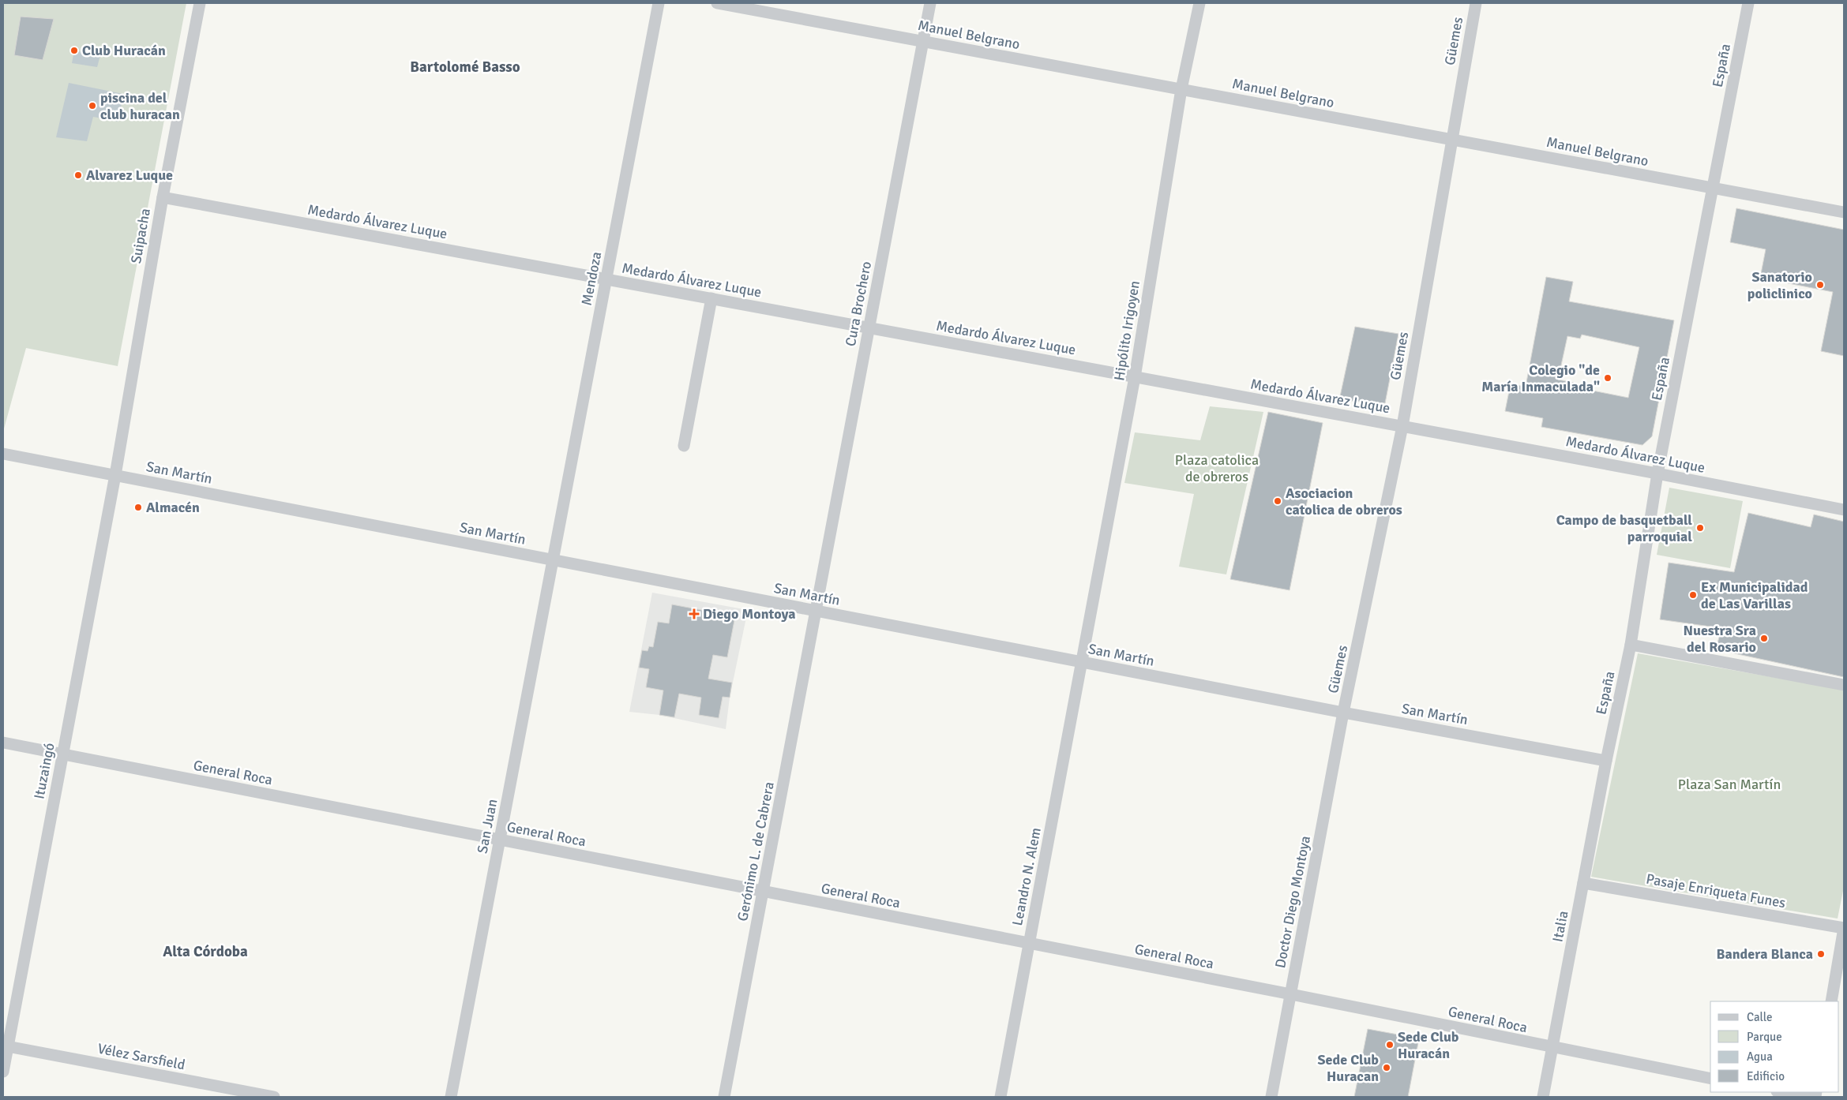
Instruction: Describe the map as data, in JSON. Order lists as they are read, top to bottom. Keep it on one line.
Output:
{"streets":{"street":["Manuel Belgrano","Güemes","España","Medardo Álvarez Luque","Suipacha","Mendoza","Cura Brochero","Hipólito Irigoyen","San Martín","Ituzaingó","General Roca","San Juan","Gerónimo L. de Cabrera","Leandro N. Alem","Pasaje Enriqueta Funes","Doctor Diego Montoya","Italia","Vélez Sarsfield"]},"crossings":[["Manuel Belgrano","Güemes"],["Manuel Belgrano","España"],["Manuel Belgrano","Cura Brochero"],["Manuel Belgrano","Hipólito Irigoyen"],["Güemes","Medardo Álvarez Luque"],["Güemes","San Martín"],["Güemes","Doctor Diego Montoya"],["España","Medardo Álvarez Luque"],["España","San Martín"],["España","Italia"],["Medardo Álvarez Luque","Suipacha"],["Medardo Álvarez Luque","Mendoza"],["Medardo Álvarez Luque","Cura Brochero"],["Medardo Álvarez Luque","Hipólito Irigoyen"],["Suipacha","San Martín"],["Suipacha","Ituzaingó"],["Mendoza","San Martín"],["Mendoza","San Juan"],["Cura Brochero","San Martín"],["Cura Brochero","Gerónimo L. de Cabrera"],["Hipólito Irigoyen","San Martín"],["Hipólito Irigoyen","Leandro N. Alem"],["San Martín","Ituzaingó"],["San Martín","San Juan"],["San Martín","Gerónimo L. de Cabrera"],["San Martín","Leandro N. Alem"],["San Martín","Doctor Diego Montoya"],["San Martín","Italia"],["Ituzaingó","General Roca"],["Ituzaingó","Vélez Sarsfield"],["General Roca","San Juan"],["General Roca","Gerónimo L. de Cabrera"],["General Roca","Leandro N. Alem"],["General Roca","Doctor Diego Montoya"],["General Roca","Italia"],["Pasaje Enriqueta Funes","Italia"]],"districts":["Bartolomé Basso","Alta Córdoba"],"parks":["Plaza catolica de obreros","Plaza San Martín"],"places":{"other":["Club Huracán","piscina del club huracan","Alvarez Luque","Sanatorio policlinico","Colegio \"de María Inmaculada\"","Asociacion catolica de obreros","Almacén","Campo de basquetball parroquial","Ex Municipalidad de Las Varillas","Nuestra Sra del Rosario","Bandera Blanca","Sede Club Huracán","Sede Club Huracan"],"health":["Diego Montoya"]},"legend":["Calle","Parque","Agua","Edificio"]}
